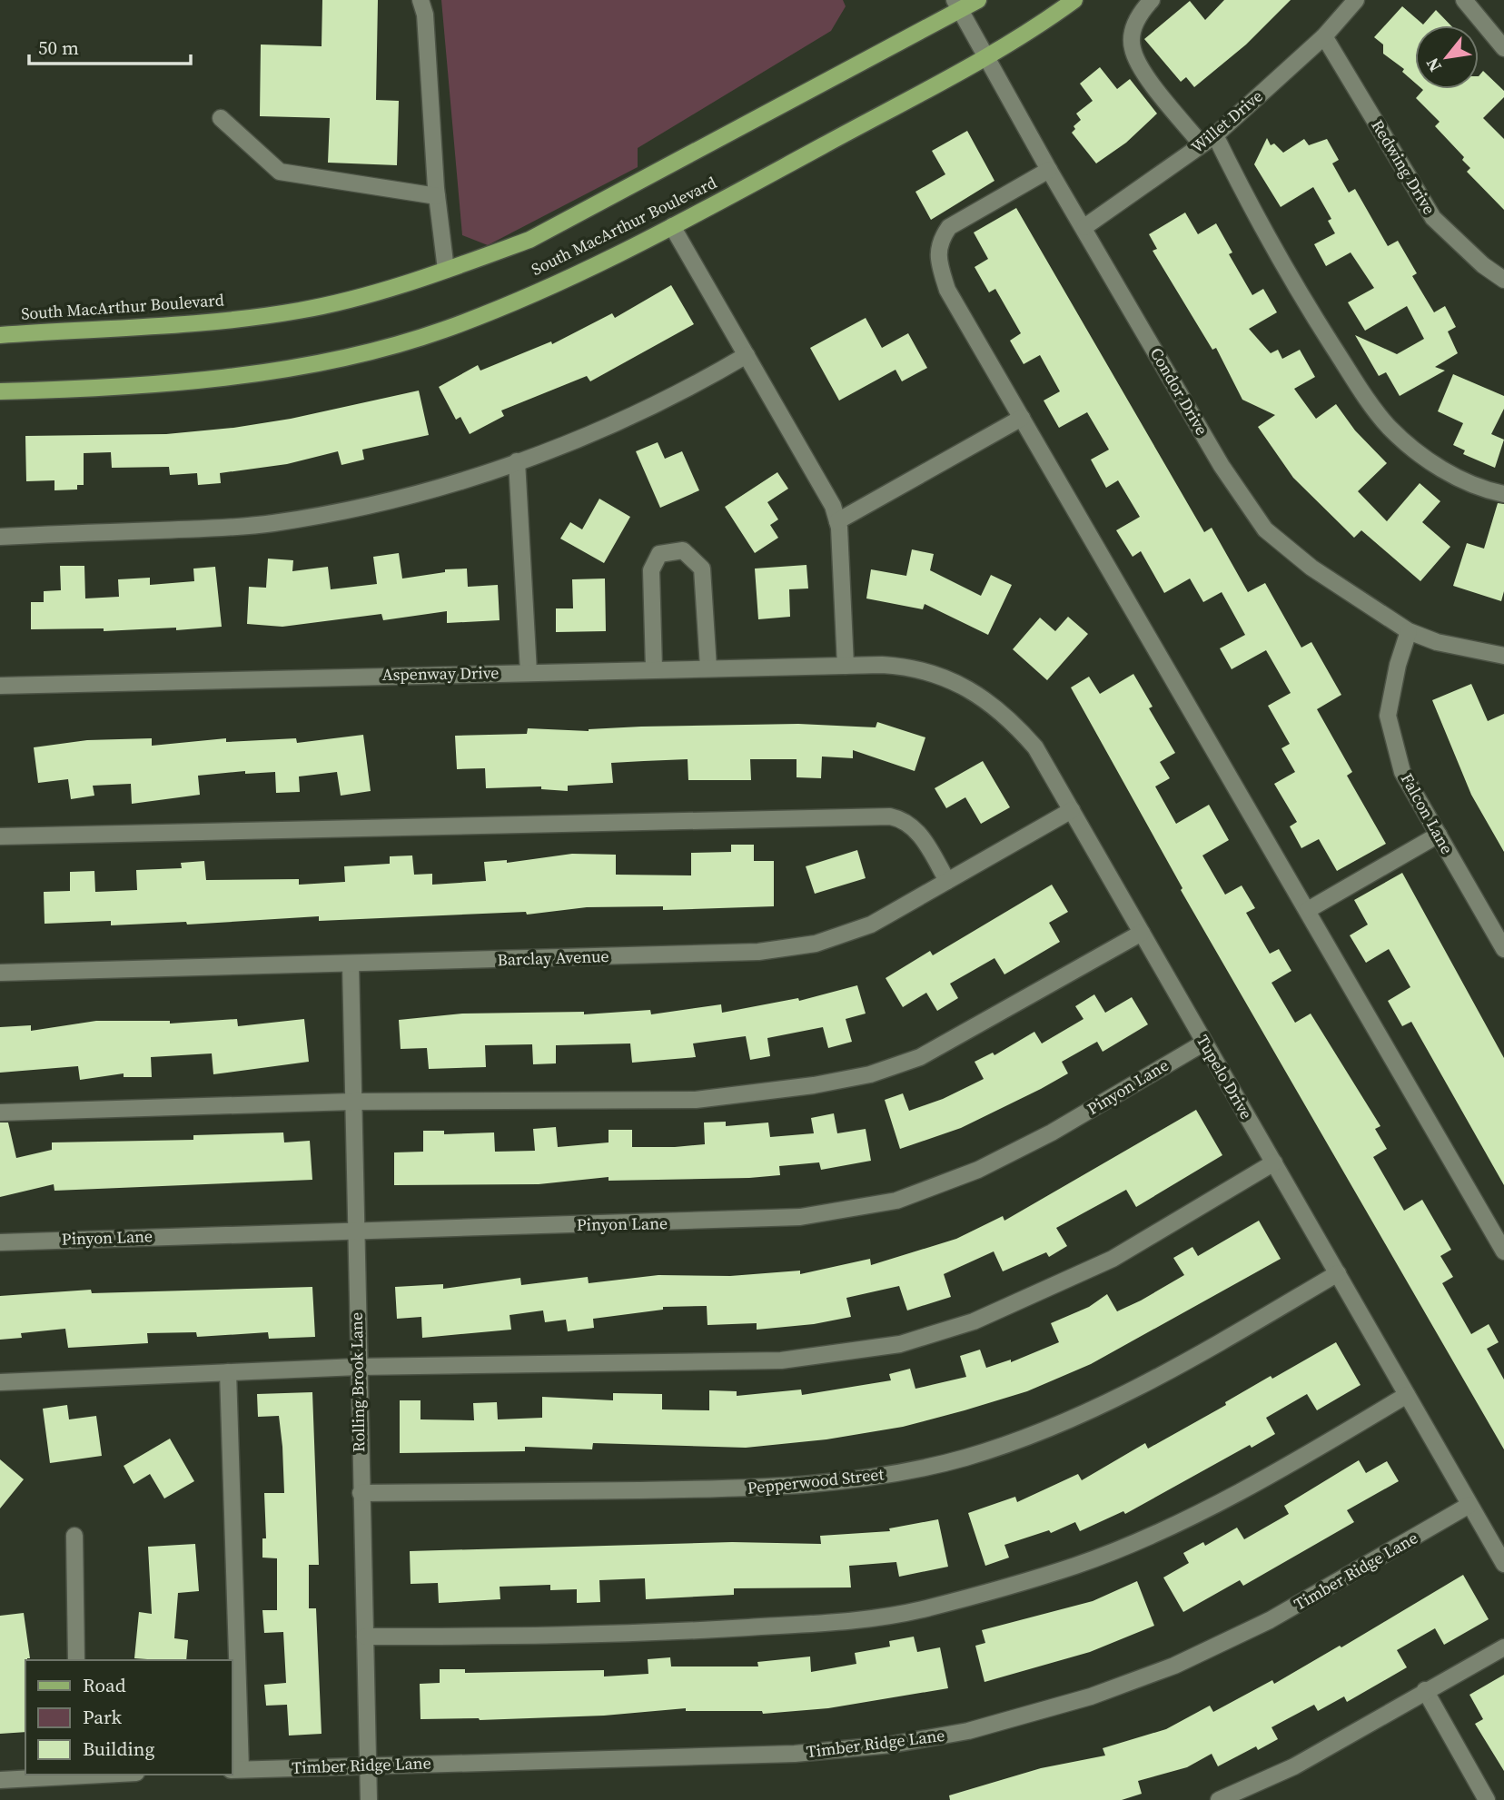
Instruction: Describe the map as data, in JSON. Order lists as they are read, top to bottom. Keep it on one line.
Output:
{"streets":{"main road":["South MacArthur Boulevard"],"street":["Willet Drive","Redwing Drive","Condor Drive","Aspenway Drive","Falcon Lane","Barclay Avenue","Tupelo Drive","Pinyon Lane","Rolling Brook Lane","Pepperwood Street","Timber Ridge Lane"]},"crossings":[["Willet Drive","Redwing Drive"],["Willet Drive","Condor Drive"],["South MacArthur Boulevard","Condor Drive"],["Condor Drive","Falcon Lane"],["Aspenway Drive","Tupelo Drive"],["Barclay Avenue","Tupelo Drive"],["Barclay Avenue","Rolling Brook Lane"],["Tupelo Drive","Pinyon Lane"],["Tupelo Drive","Pepperwood Street"],["Tupelo Drive","Timber Ridge Lane"],["Pinyon Lane","Rolling Brook Lane"],["Rolling Brook Lane","Pepperwood Street"],["Rolling Brook Lane","Timber Ridge Lane"]],"legend":["Road","Park","Building"],"scale_bar":"50 m","north":"bottom left"}
